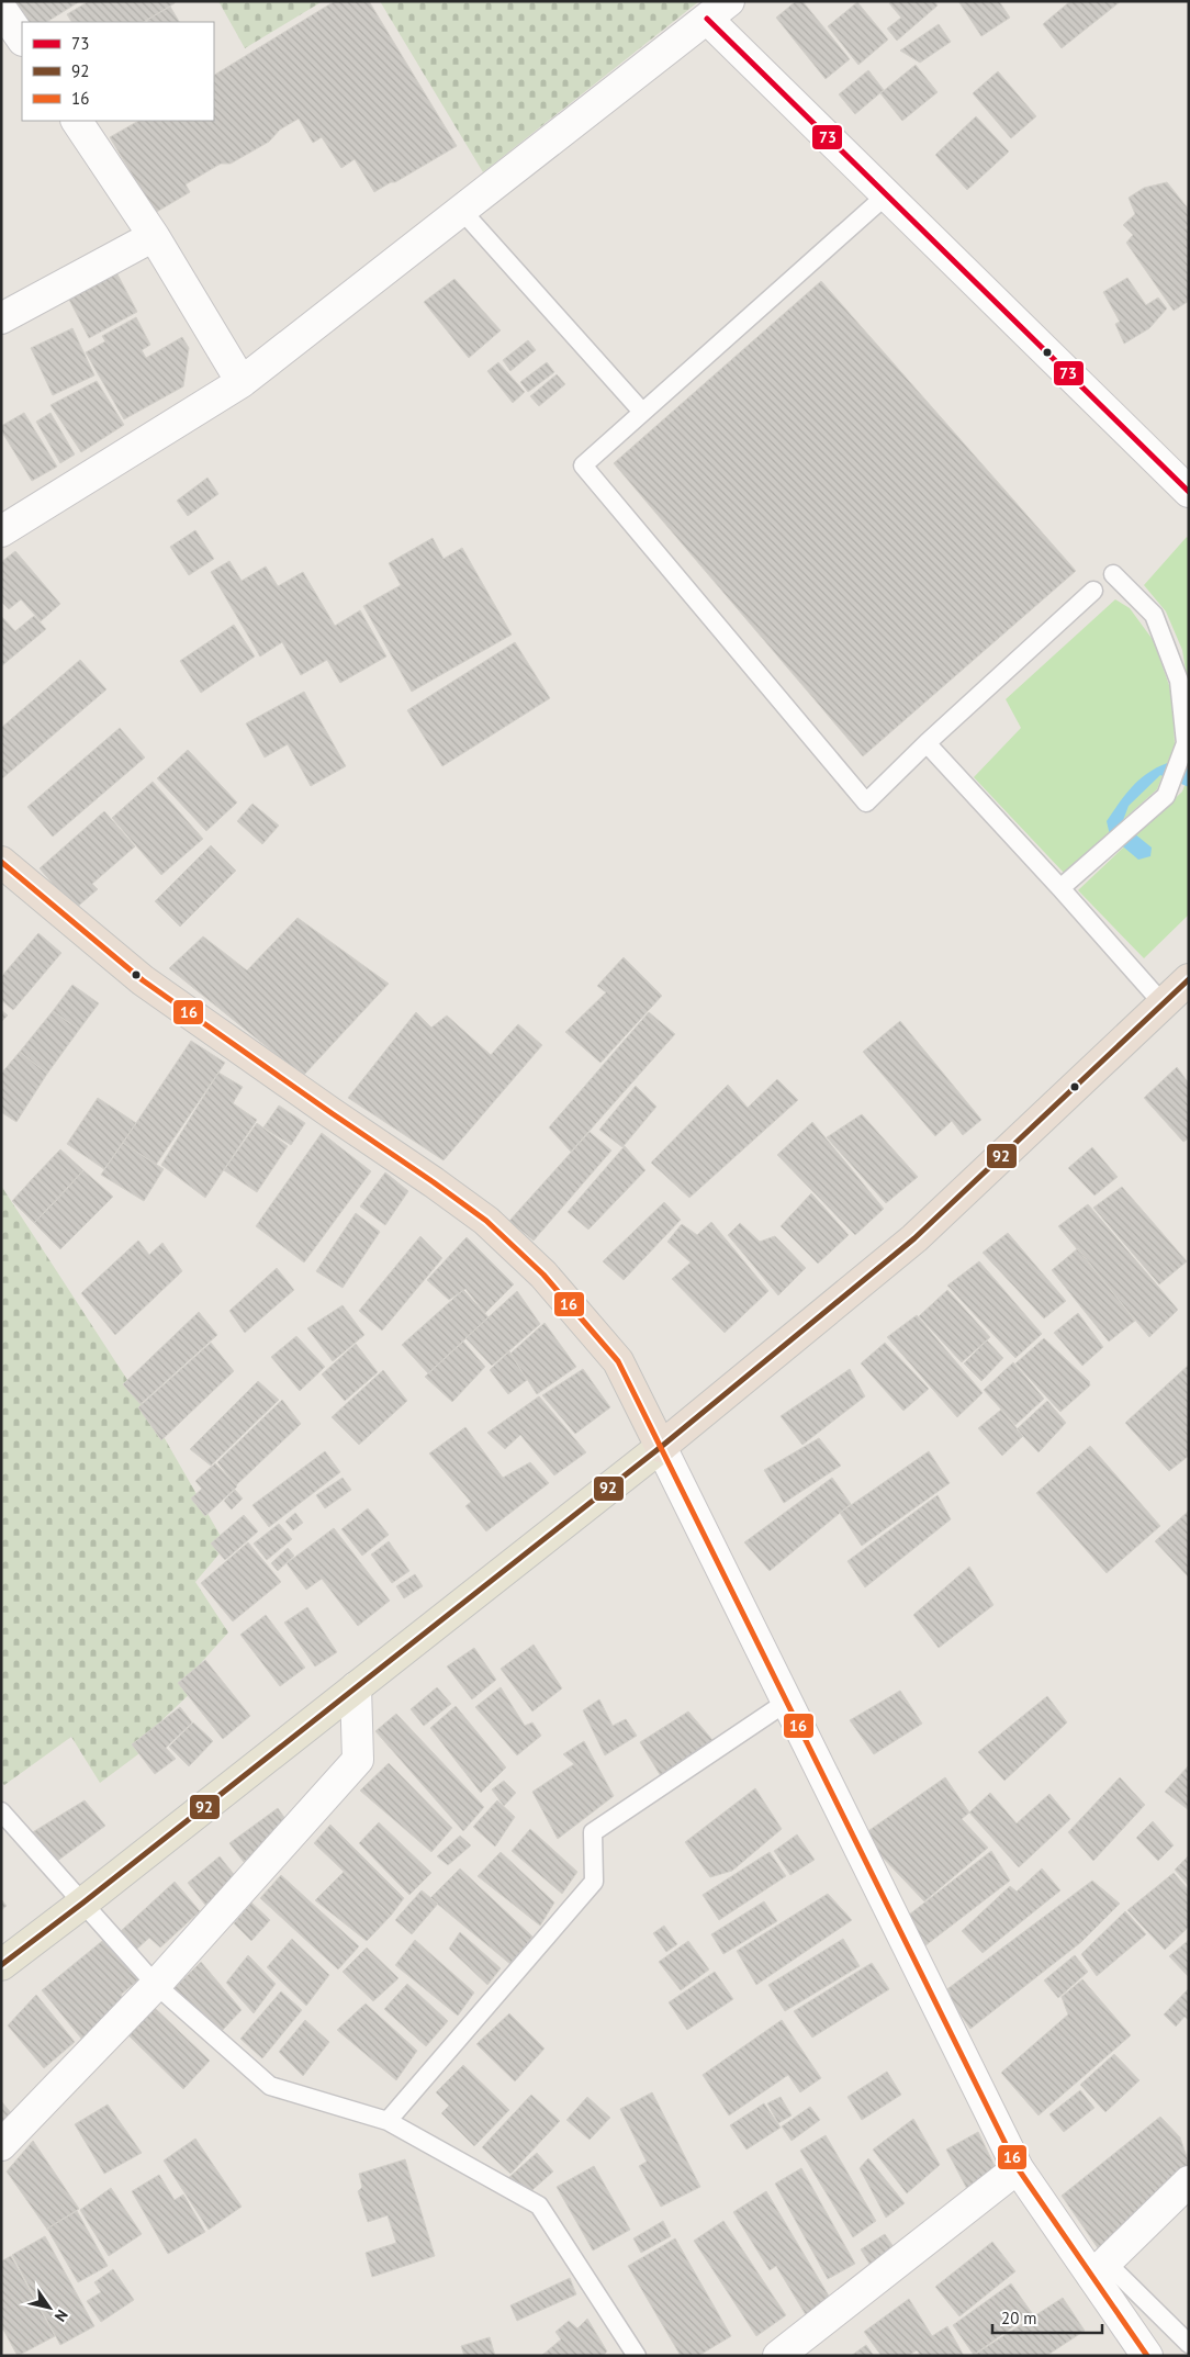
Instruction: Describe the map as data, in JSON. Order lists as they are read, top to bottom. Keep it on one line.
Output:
{"lines":["transit line 73","transit line 16","transit line 92"],"legend":["73","92","16"],"scale_bar":"20 m","north":"bottom right"}
